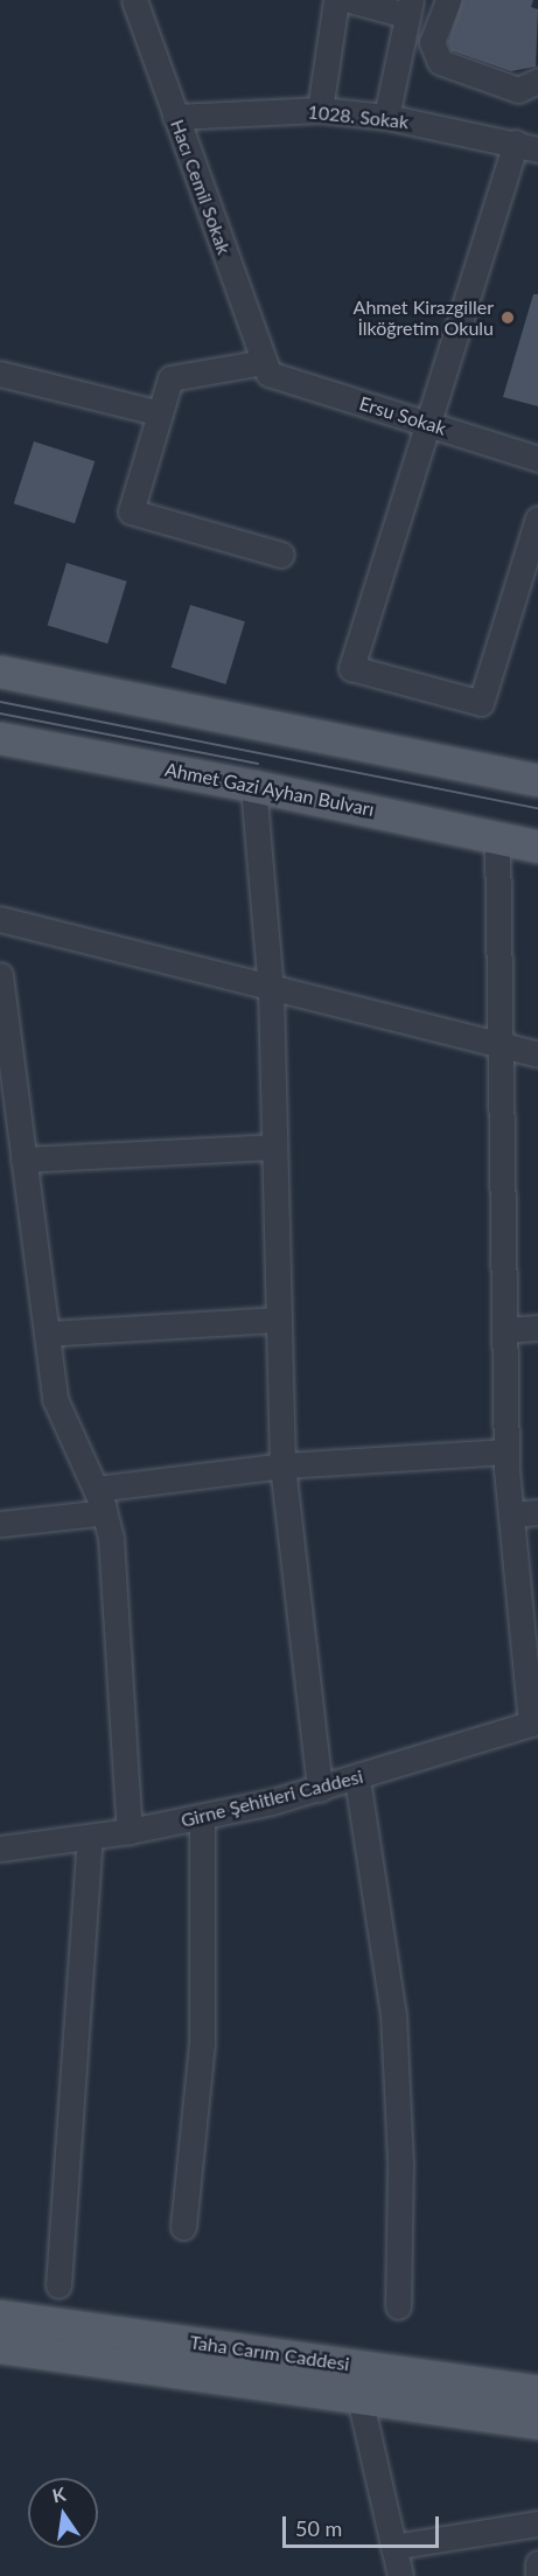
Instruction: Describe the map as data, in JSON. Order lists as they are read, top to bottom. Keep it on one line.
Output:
{"streets":{"main road":["Ahmet Gazi Ayhan Bulvarı","Taha Carım Caddesi"],"street":["1028. Sokak","Hacı Cemil Sokak","Ersu Sokak","Girne Şehitleri Caddesi"]},"crossings":[["1028. Sokak","Hacı Cemil Sokak"],["Hacı Cemil Sokak","Ersu Sokak"]],"places":["Ahmet Kirazgiller İlköğretim Okulu"],"scale_bar":"50 m","north":"top"}
